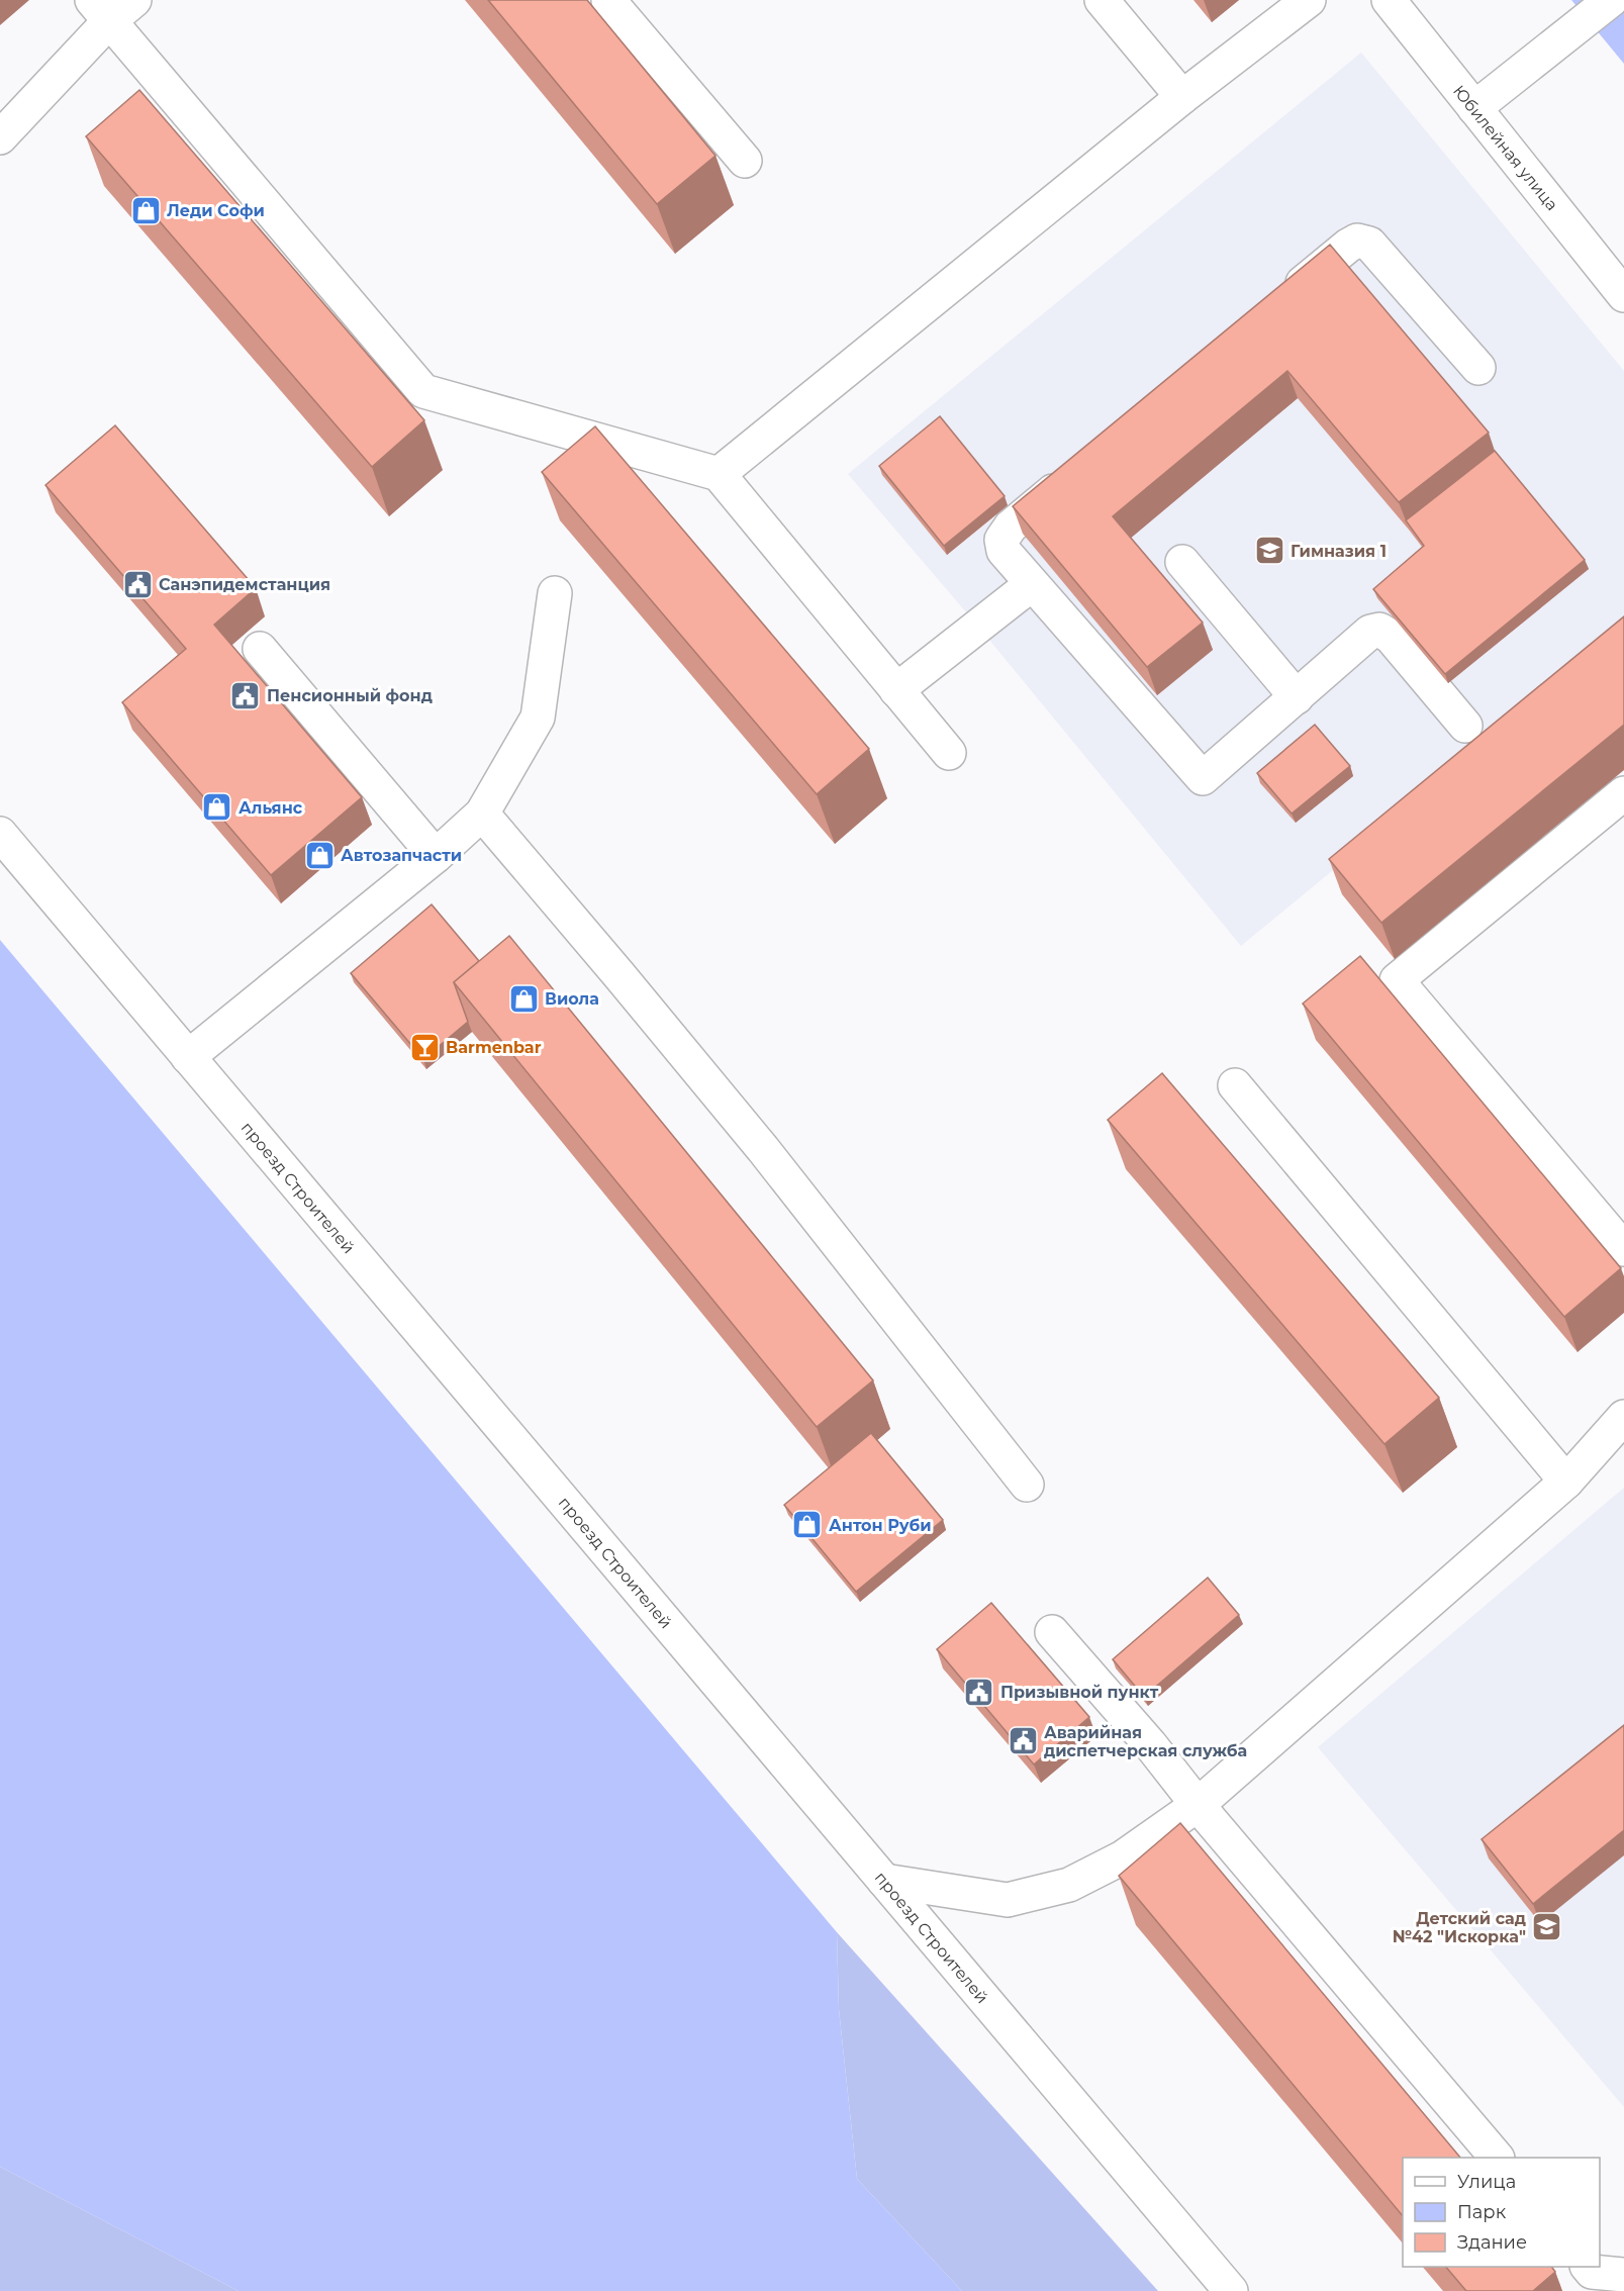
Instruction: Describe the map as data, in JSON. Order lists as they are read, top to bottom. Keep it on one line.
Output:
{"streets":{"street":["Юбилейная улица","проезд Строителей"]},"places":{"shop":["Леди Софи","Альянс","Автозапчасти","Виола","Антон Руби"],"school or university":["Гимназия 1","Детский сад №42 \"Искорка\""],"public building":["Санэпидемстанция","Пенсионный фонд","Призывной пункт","Аварийная диспетчерская служба"],"bar":["Barmenbar"]},"legend":["Улица","Парк","Здание"]}
